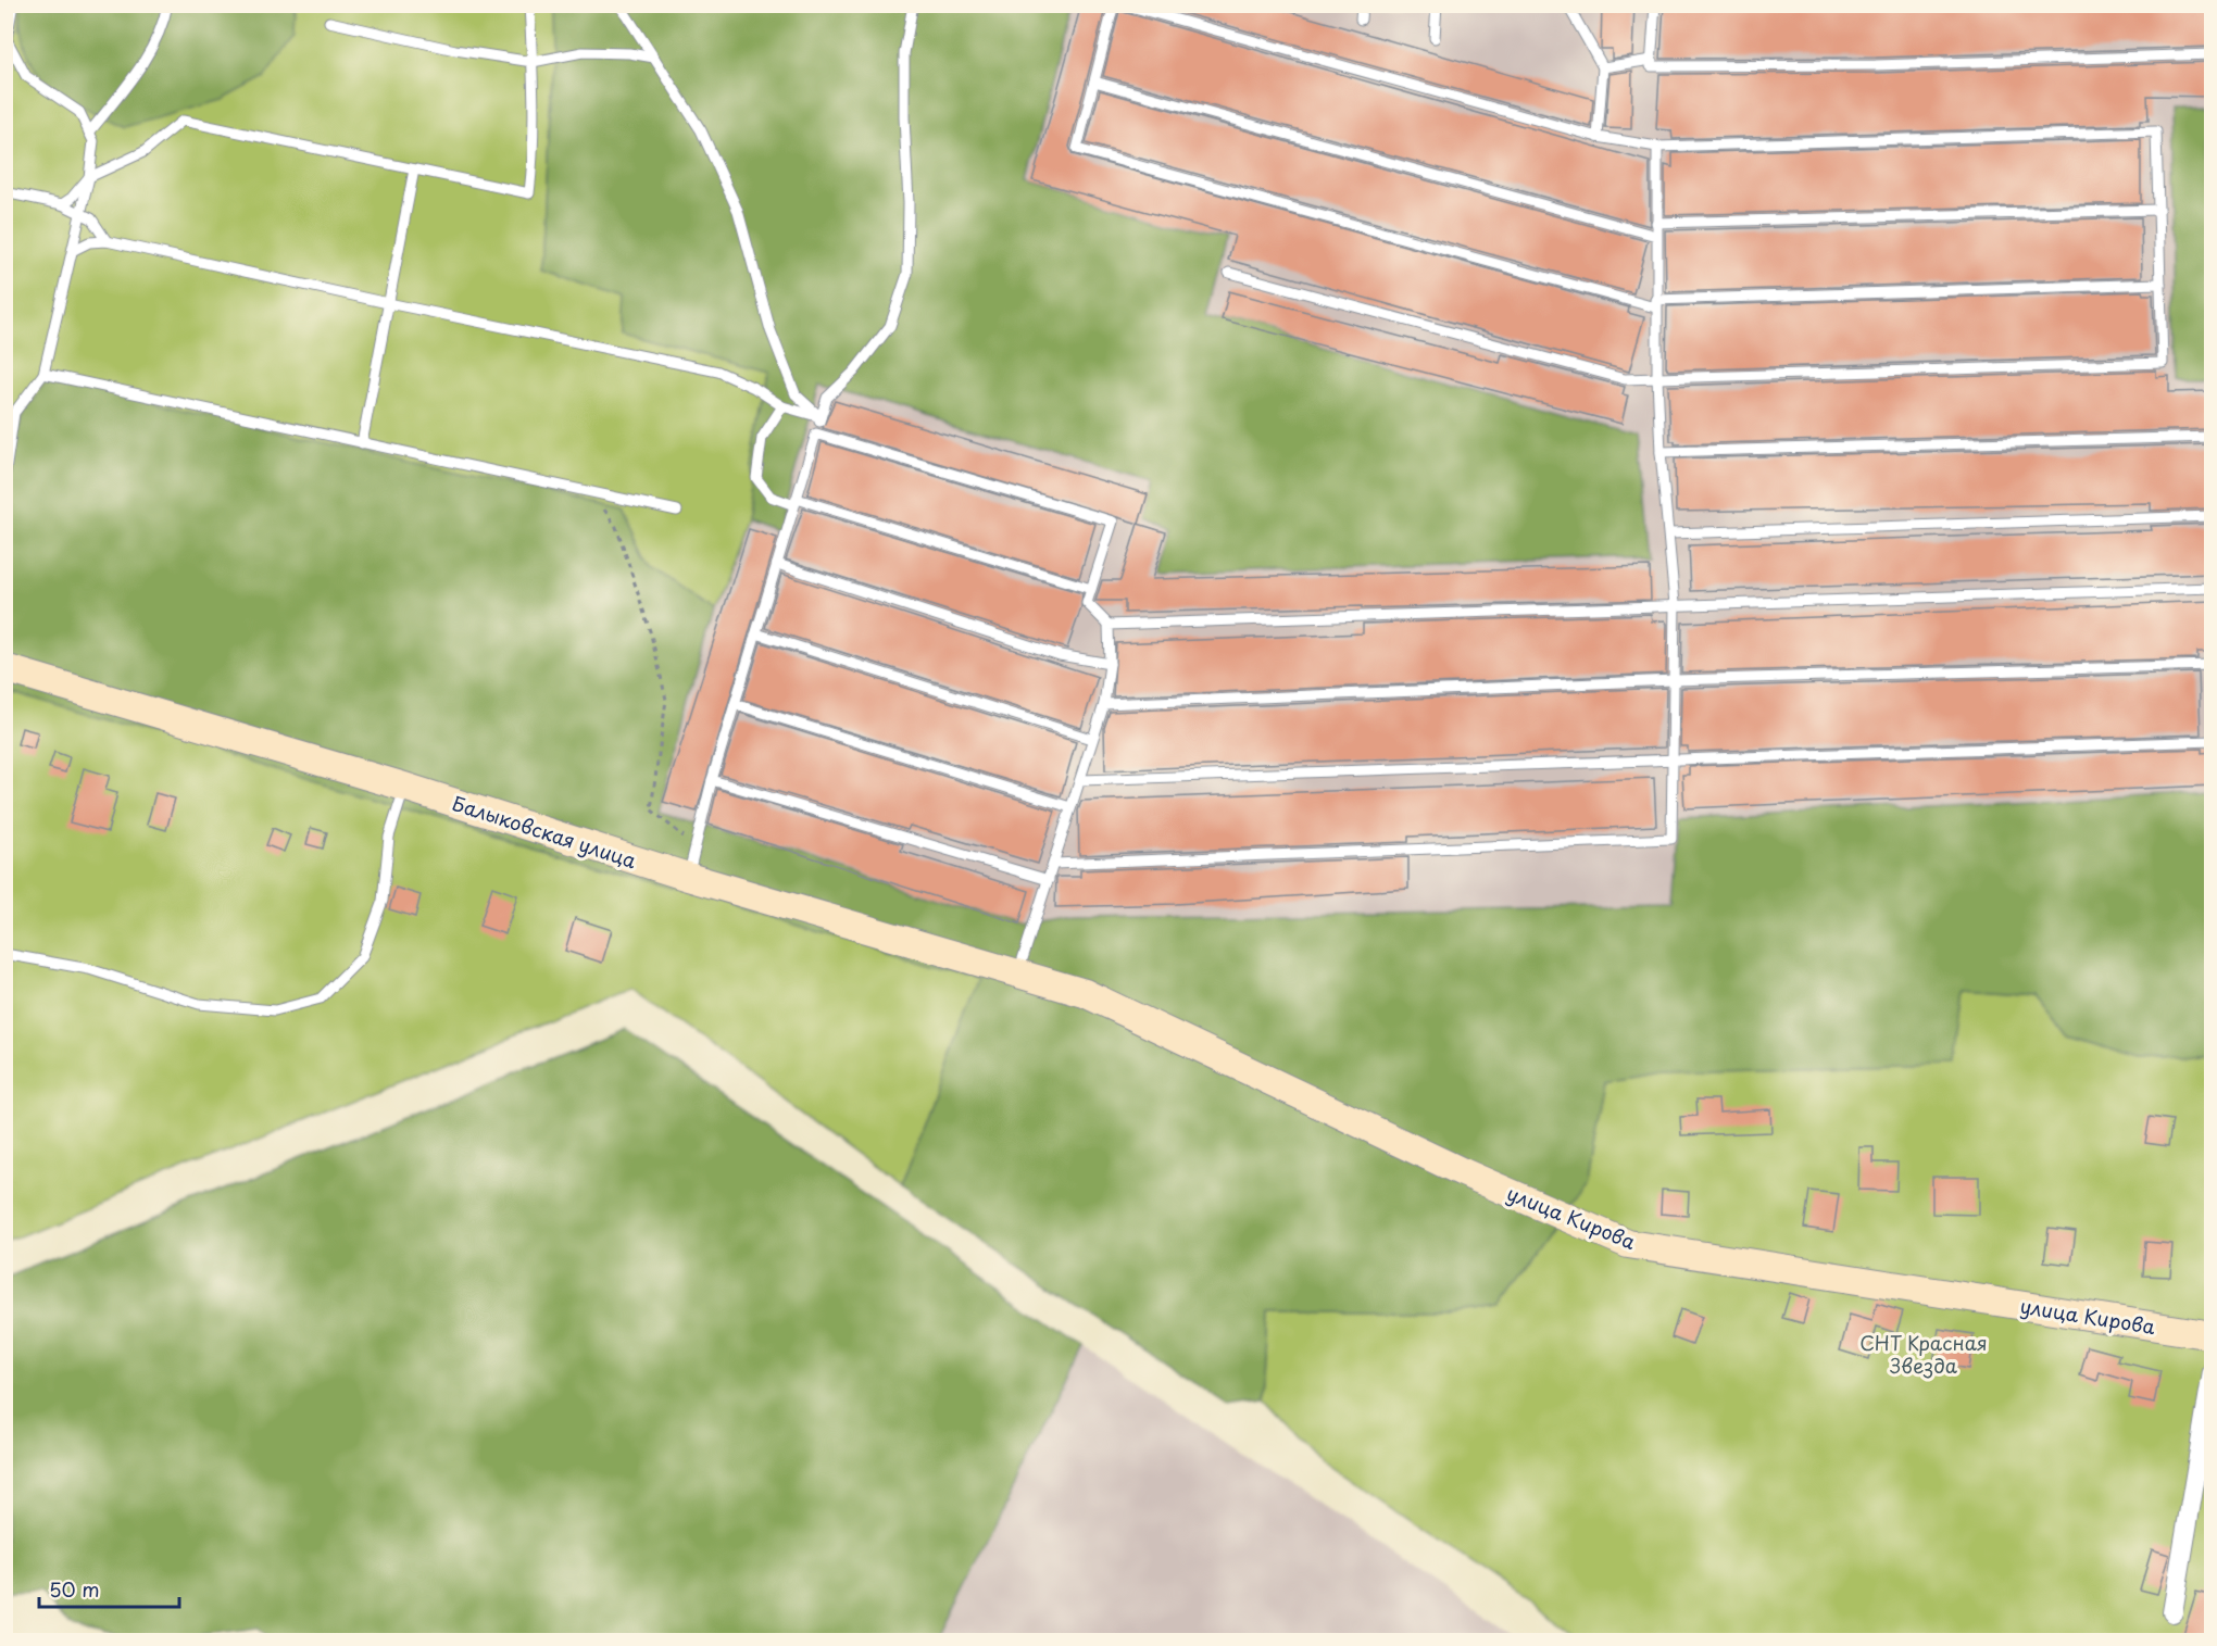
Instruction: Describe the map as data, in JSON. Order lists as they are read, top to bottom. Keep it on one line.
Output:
{"streets":{"street":["Балыковская улица","улица Кирова"]},"crossings":[["Балыковская улица","улица Кирова"]],"parks":["СНТ Красная Звезда"],"scale_bar":"50 m"}
